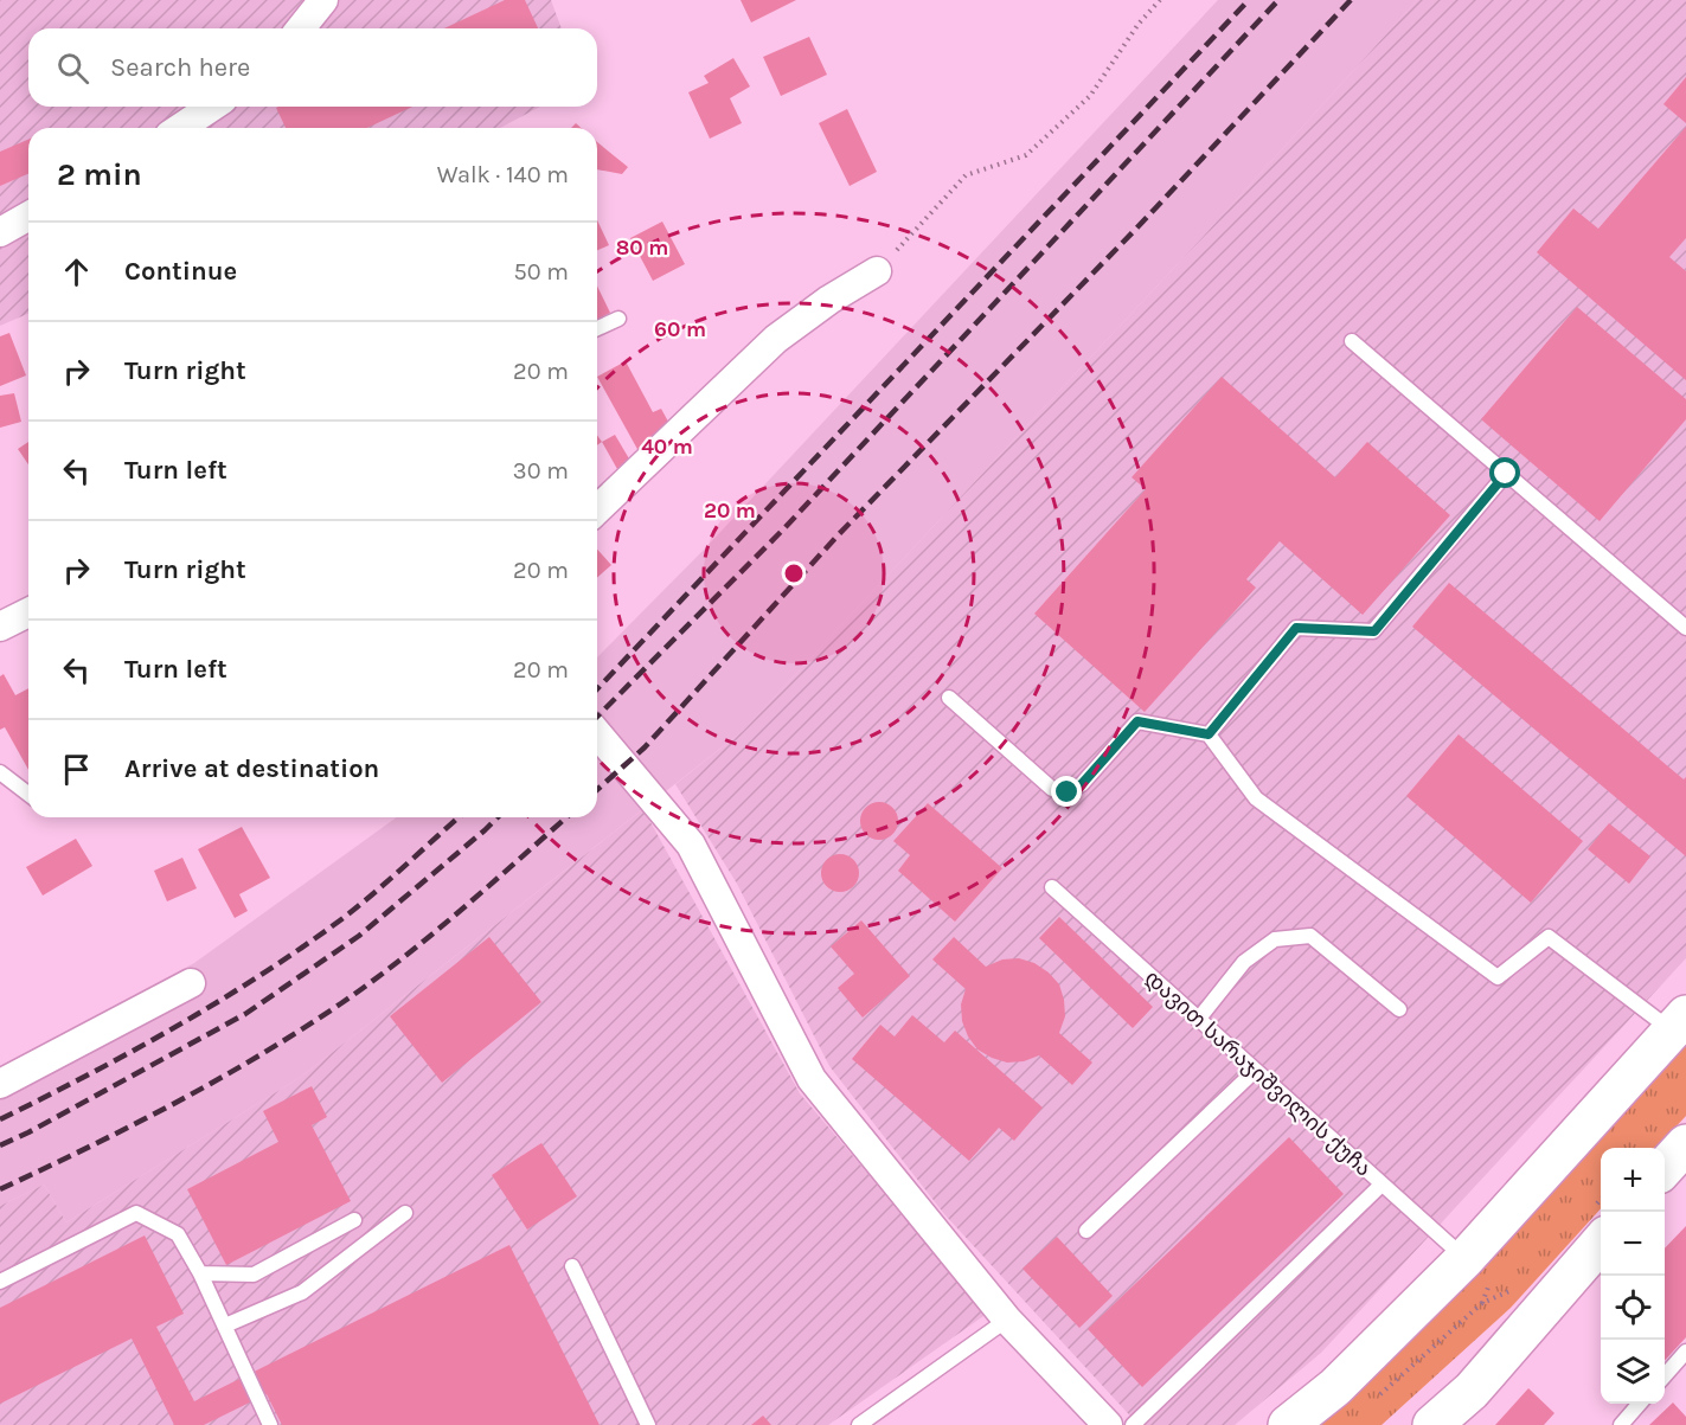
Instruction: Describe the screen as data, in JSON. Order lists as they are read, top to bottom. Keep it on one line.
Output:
{"streets":{"lane":["დავით სარაჯიშვილის ქუჩა"]},"page":{"search":"Search here","heading":["2 min","Walk · 140 m"],"list":[["Continue","50 m"],["Turn right","20 m"],["Turn left","30 m"],["Turn right","20 m"],["Turn left","20 m"],"Arrive at destination"],"map_buttons":["+","−"]},"rings":["80 m","60 m","40 m","20 m"]}
